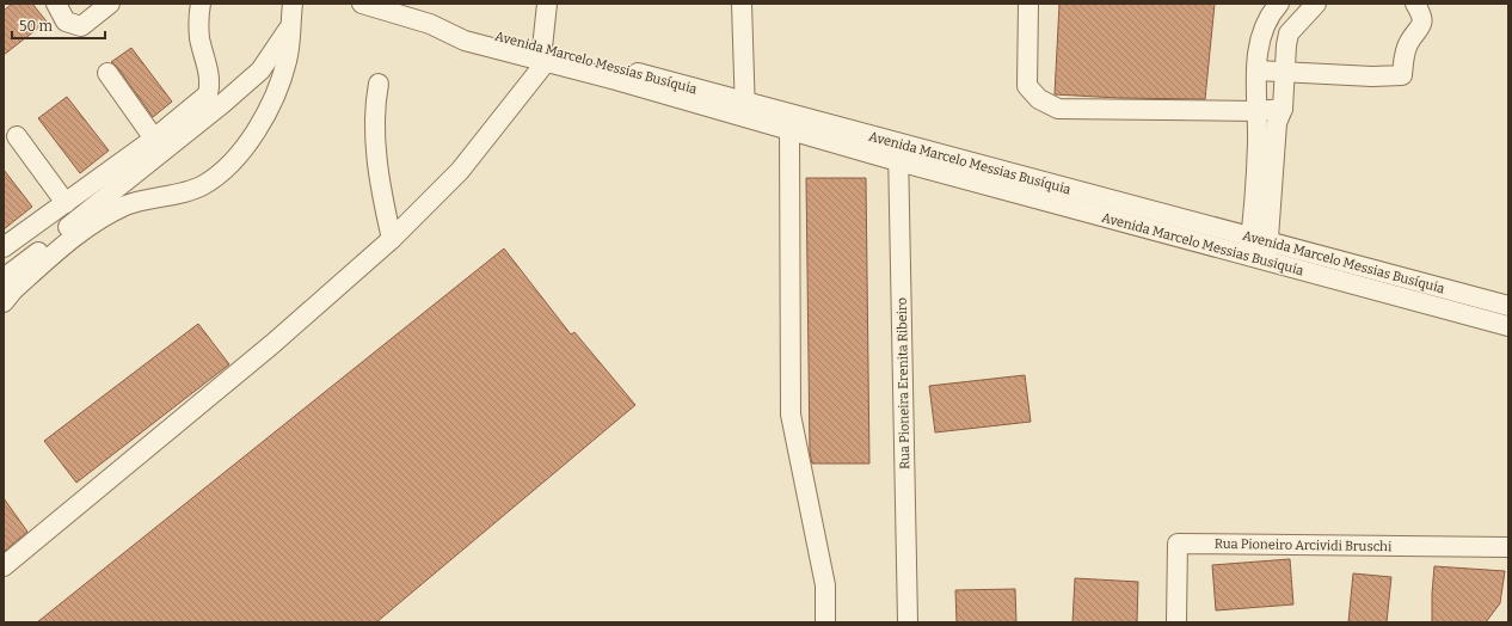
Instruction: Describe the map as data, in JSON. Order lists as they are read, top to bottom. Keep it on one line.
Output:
{"streets":{"street":["Avenida Marcelo Messias Busíquia","Avenida Marcelo Messias Busiquia","Rua Pioneira Erenita Ribeiro","Rua Pioneiro Arcividi Bruschi"]},"crossings":[["Avenida Marcelo Messias Busíquia","Avenida Marcelo Messias Busiquia"],["Avenida Marcelo Messias Busíquia","Rua Pioneira Erenita Ribeiro"],["Avenida Marcelo Messias Busiquia","Rua Pioneira Erenita Ribeiro"]],"scale_bar":"50 m"}
